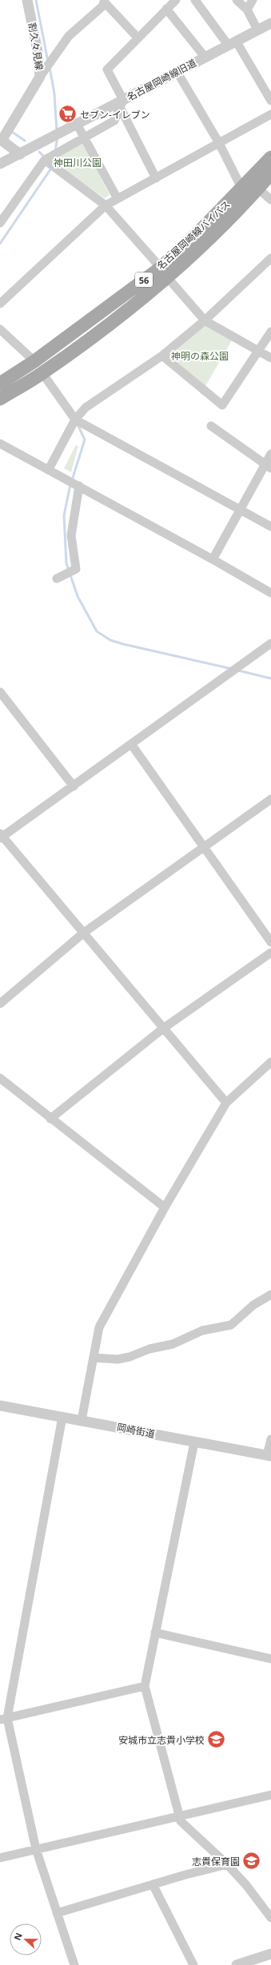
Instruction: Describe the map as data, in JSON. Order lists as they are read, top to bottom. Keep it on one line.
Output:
{"streets":{"main road":["名古屋岡崎線バイパス","56"],"street":["割久々見線","名古屋岡崎線旧道","岡崎街道"]},"parks":["神田川公園","神明の森公園"],"places":{"supermarket":["セブン-イレブン"],"school or university":["安城市立志貴小学校","志貴保育園"]},"north":"left"}
